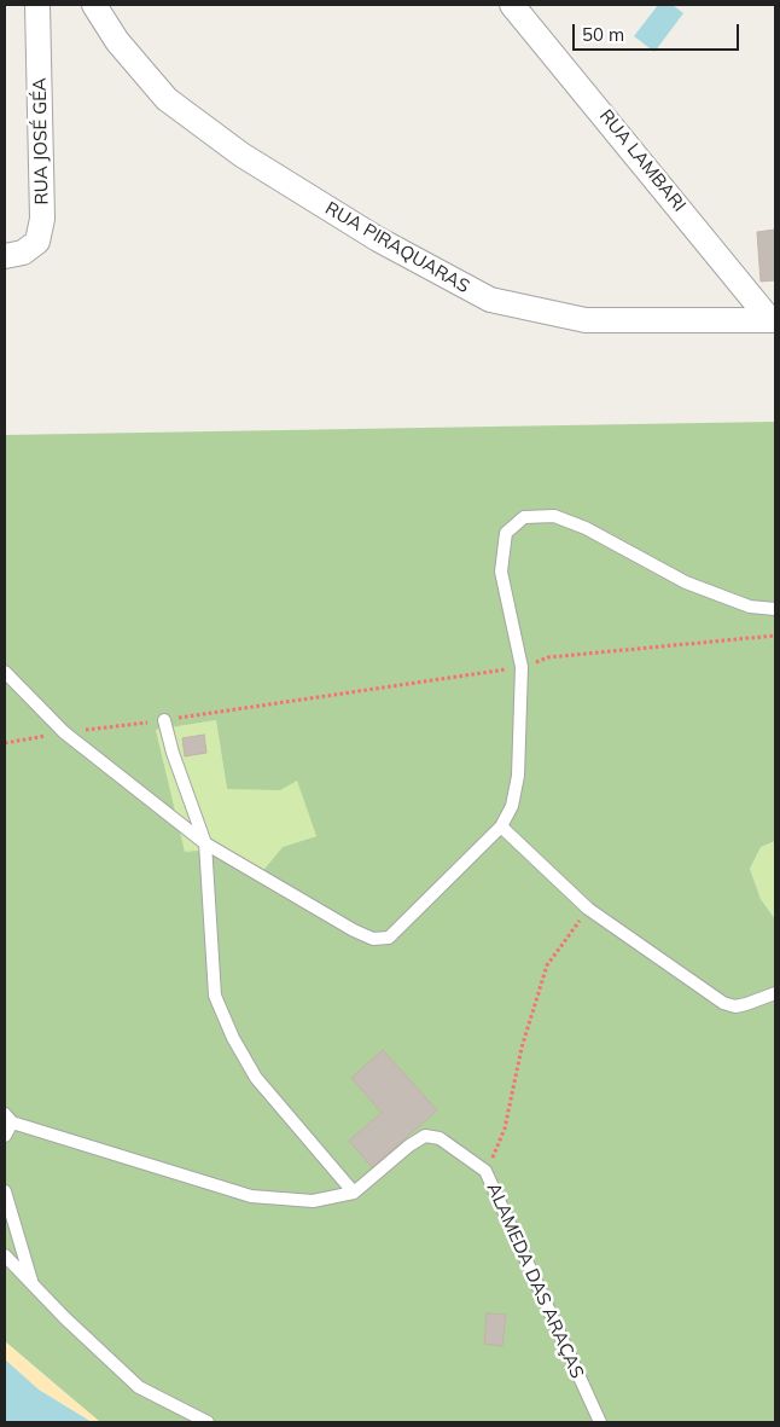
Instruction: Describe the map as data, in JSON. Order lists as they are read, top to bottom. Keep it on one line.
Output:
{"streets":{"street":["RUA JOSÉ GÉA","RUA LAMBARI","RUA PIRAQUARAS"],"lane":["ALAMEDA DAS ARAÇAS"]},"crossings":[["RUA LAMBARI","RUA PIRAQUARAS"]],"scale_bar":"50 m"}
